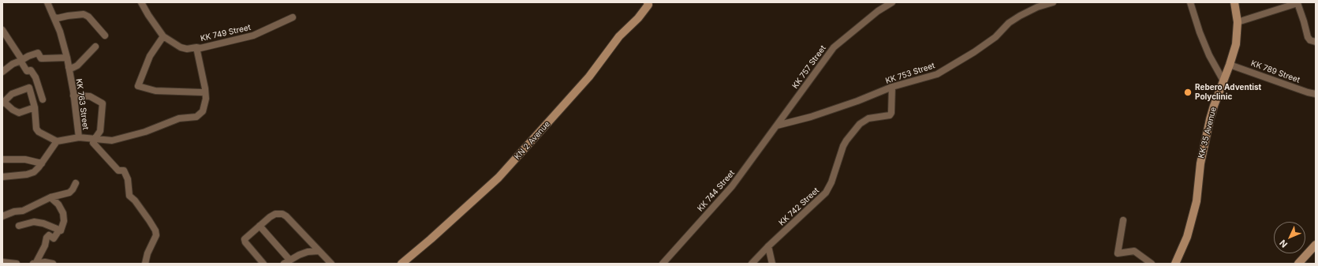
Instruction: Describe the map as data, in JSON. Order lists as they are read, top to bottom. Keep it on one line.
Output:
{"streets":{"street":["KK 749 Street","KK 757 Street","KK 789 Street","KK 753 Street","KK 763 Street","KK 35 Avenue","KN 2 Avenue","KK 744 Street","KK 742 Street"]},"crossings":[["KK 757 Street","KK 753 Street"],["KK 757 Street","KK 744 Street"],["KK 789 Street","KK 35 Avenue"],["KK 753 Street","KK 744 Street"],["KK 753 Street","KK 742 Street"]],"places":["Rebero Adventist Polyclinic"],"north":"bottom left"}
